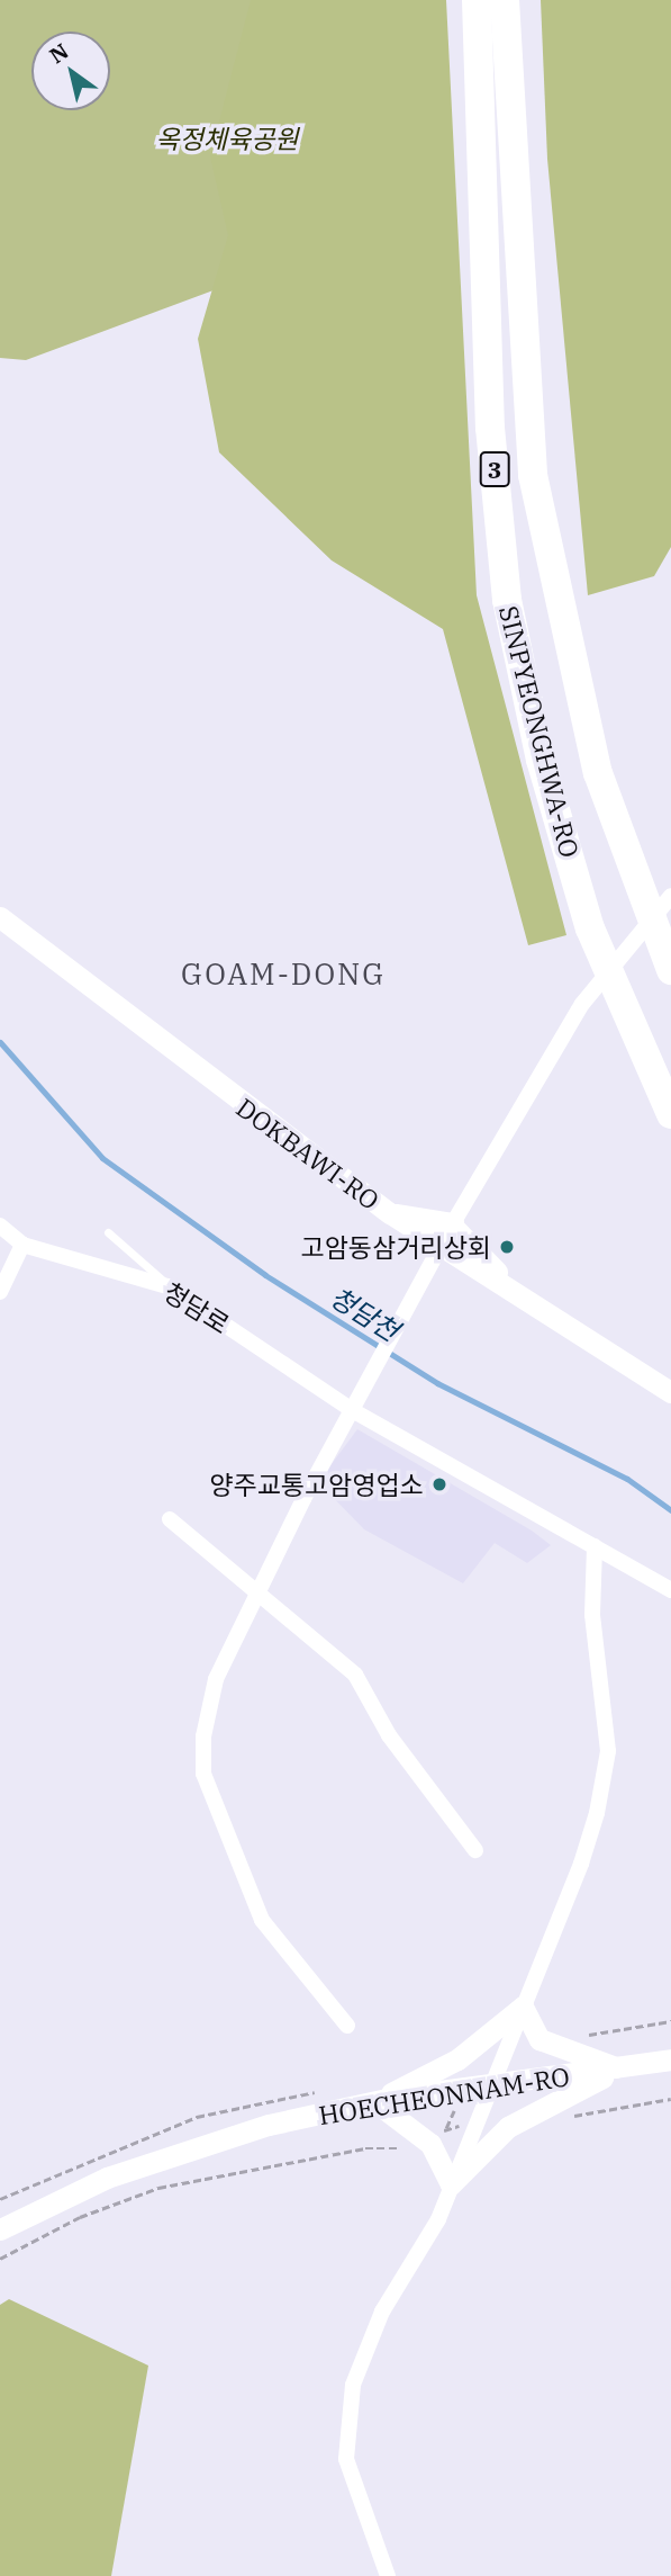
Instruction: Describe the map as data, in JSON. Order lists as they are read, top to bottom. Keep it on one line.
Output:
{"streets":{"highway":["3","SINPYEONGHWA-RO"],"main road":["DOKBAWI-RO","HOECHEONNAM-RO"],"street":["청담로"]},"districts":["GOAM-DONG"],"water":["청담천"],"parks":["옥정체육공원"],"places":["고암동삼거리상회","양주교통고암영업소"],"north":"top left"}
